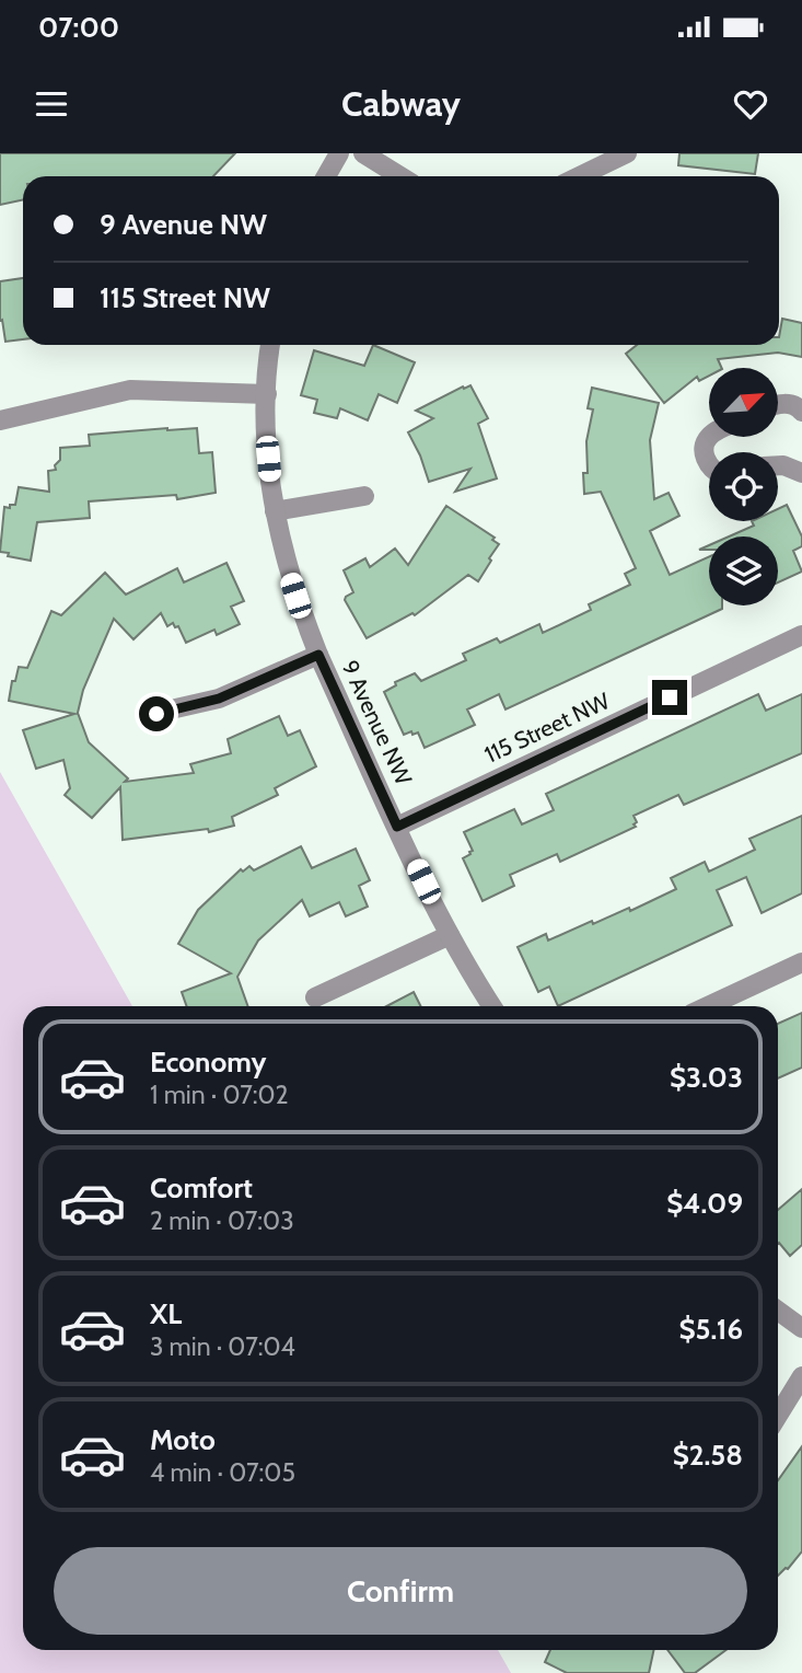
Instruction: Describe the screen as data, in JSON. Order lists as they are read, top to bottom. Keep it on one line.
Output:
{"streets":{"street":["9 Avenue NW","115 Street NW"]},"crossings":[["9 Avenue NW","115 Street NW"]],"north":"top right","page":{"status":"07:00","header":"Cabway","banner":["9 Avenue NW","115 Street NW"],"list":[{"name":"Economy","note":"1 min · 07:02","value":"$3.03"},{"name":"Comfort","note":"2 min · 07:03","value":"$4.09"},{"name":"XL","note":"3 min · 07:04","value":"$5.16"},{"name":"Moto","note":"4 min · 07:05","value":"$2.58"}],"buttons":"Confirm"}}
